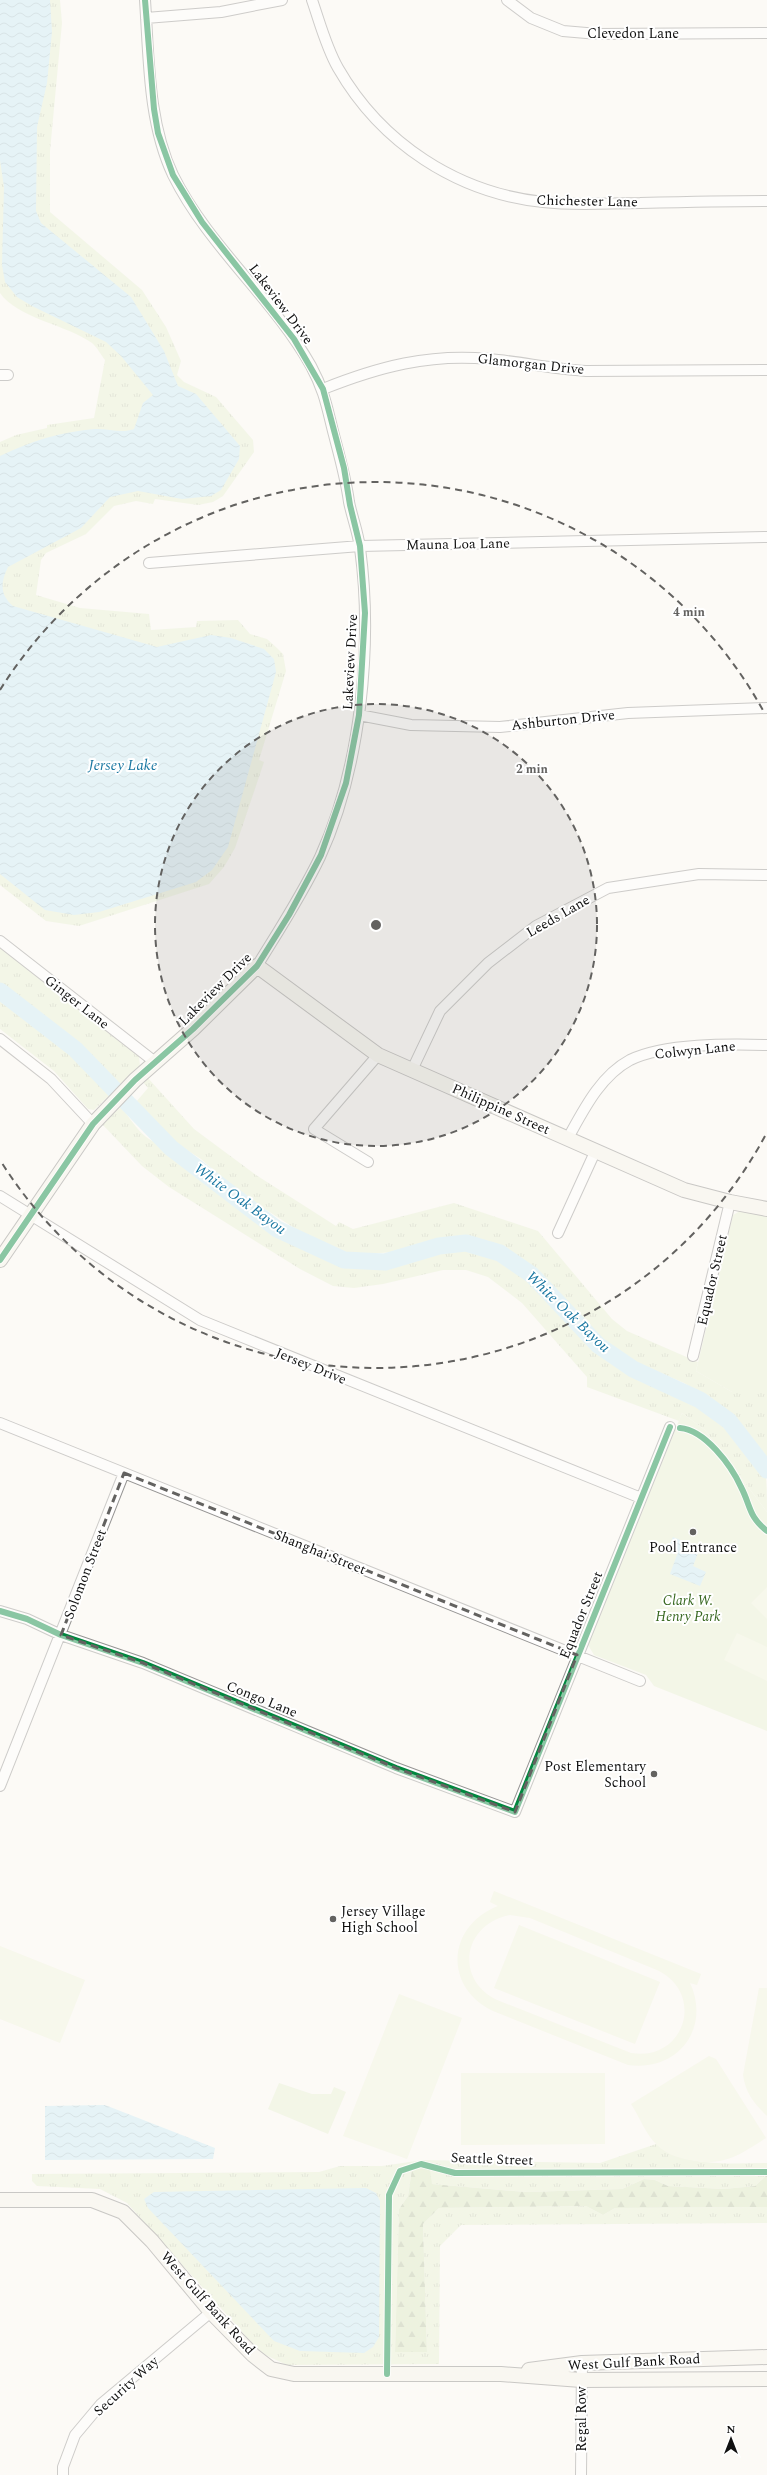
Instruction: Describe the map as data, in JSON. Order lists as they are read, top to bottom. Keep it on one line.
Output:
{"streets":{"street":["Clevedon Lane","Chichester Lane","Lakeview Drive","Glamorgan Drive","Mauna Loa Lane","Ashburton Drive","Leeds Lane","Ginger Lane","Colwyn Lane","Philippine Street","Equador Street","Jersey Drive","Shanghai Street","Solomon Street","Congo Lane","West Gulf Bank Road","Security Way","Regal Row"],"cycle path":["Seattle Street"]},"crossings":[["Lakeview Drive","Glamorgan Drive"],["Lakeview Drive","Mauna Loa Lane"],["Lakeview Drive","Ashburton Drive"],["Lakeview Drive","Ginger Lane"],["Lakeview Drive","Philippine Street"],["Lakeview Drive","Jersey Drive"],["Leeds Lane","Philippine Street"],["Colwyn Lane","Philippine Street"],["Philippine Street","Equador Street"],["Equador Street","Jersey Drive"],["Equador Street","Shanghai Street"],["Equador Street","Congo Lane"],["Shanghai Street","Solomon Street"],["Solomon Street","Congo Lane"],["West Gulf Bank Road","Security Way"],["West Gulf Bank Road","Regal Row"]],"water":["Jersey Lake","White Oak Bayou"],"parks":["Clark W. Henry Park"],"places":["Pool Entrance","Post Elementary School","Jersey Village High School"],"north":"top","rings":["4 min","2 min"]}
